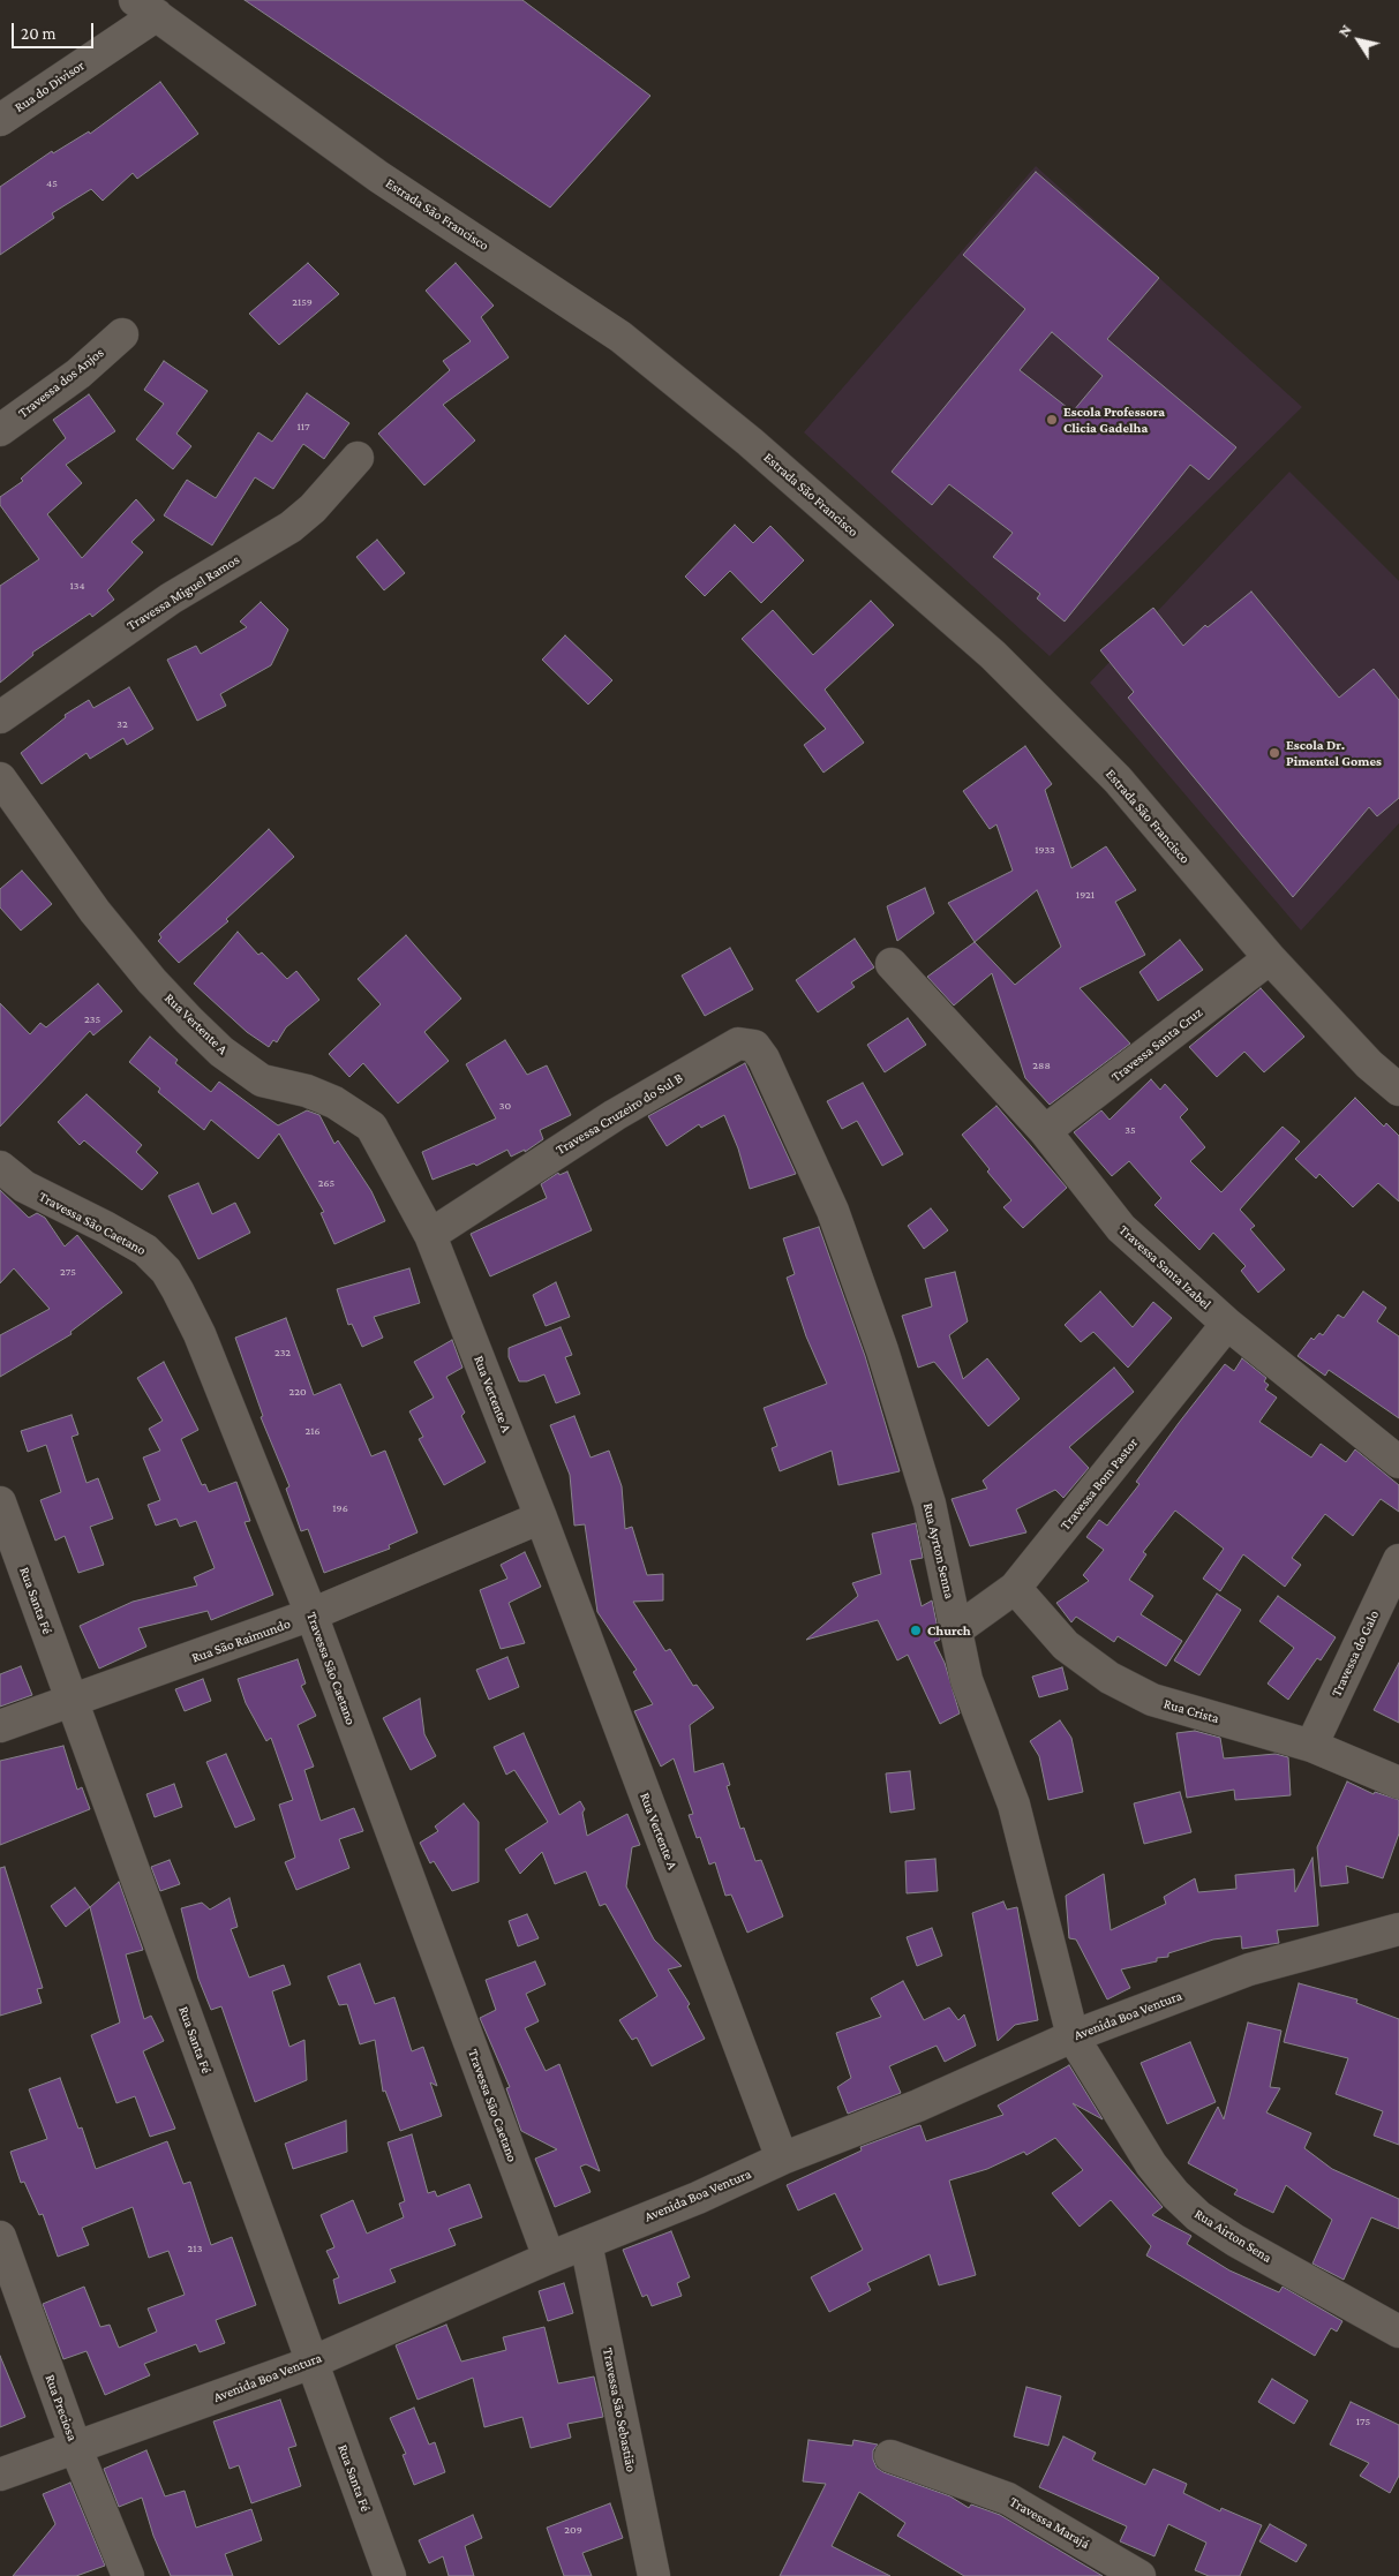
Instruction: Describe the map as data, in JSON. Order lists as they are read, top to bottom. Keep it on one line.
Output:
{"streets":{"street":["Rua do Divisor","Estrada São Francisco","Travessa dos Anjos","Travessa Miguel Ramos","Rua Vertente A","Travessa Santa Cruz","Travessa Cruzeiro do Sul B","Travessa São Caetano","Travessa Santa Izabel","Travessa Bom Pastor","Rua Ayrton Senna","Rua Santa Fé","Rua São Raimundo","Travessa do Galo","Rua Crista","Avenida Boa Ventura","Rua Airton Sena","Rua Preciosa","Travessa São Sebastião","Travessa Marajá"]},"crossings":[["Rua do Divisor","Estrada São Francisco"],["Estrada São Francisco","Travessa Santa Cruz"],["Rua Vertente A","Travessa Cruzeiro do Sul B"],["Rua Vertente A","Rua São Raimundo"],["Rua Vertente A","Avenida Boa Ventura"],["Travessa Santa Cruz","Travessa Santa Izabel"],["Travessa Cruzeiro do Sul B","Rua Ayrton Senna"],["Travessa São Caetano","Rua São Raimundo"],["Travessa São Caetano","Avenida Boa Ventura"],["Travessa Santa Izabel","Travessa Bom Pastor"],["Travessa Bom Pastor","Rua Ayrton Senna"],["Travessa Bom Pastor","Rua Crista"],["Rua Ayrton Senna","Avenida Boa Ventura"],["Rua Ayrton Senna","Rua Airton Sena"],["Rua Santa Fé","Rua São Raimundo"],["Rua Santa Fé","Avenida Boa Ventura"],["Travessa do Galo","Rua Crista"],["Avenida Boa Ventura","Rua Airton Sena"],["Avenida Boa Ventura","Rua Preciosa"],["Avenida Boa Ventura","Travessa São Sebastião"]],"places":["Escola Professora Clicia Gadelha","Escola Dr. Pimentel Gomes","Church"],"house_numbers":["45","2159","117","134","32","1933","1921","235","288","30","35","265","275","232","220","216","196","213","175","209"],"scale_bar":"20 m","north":"top left"}
